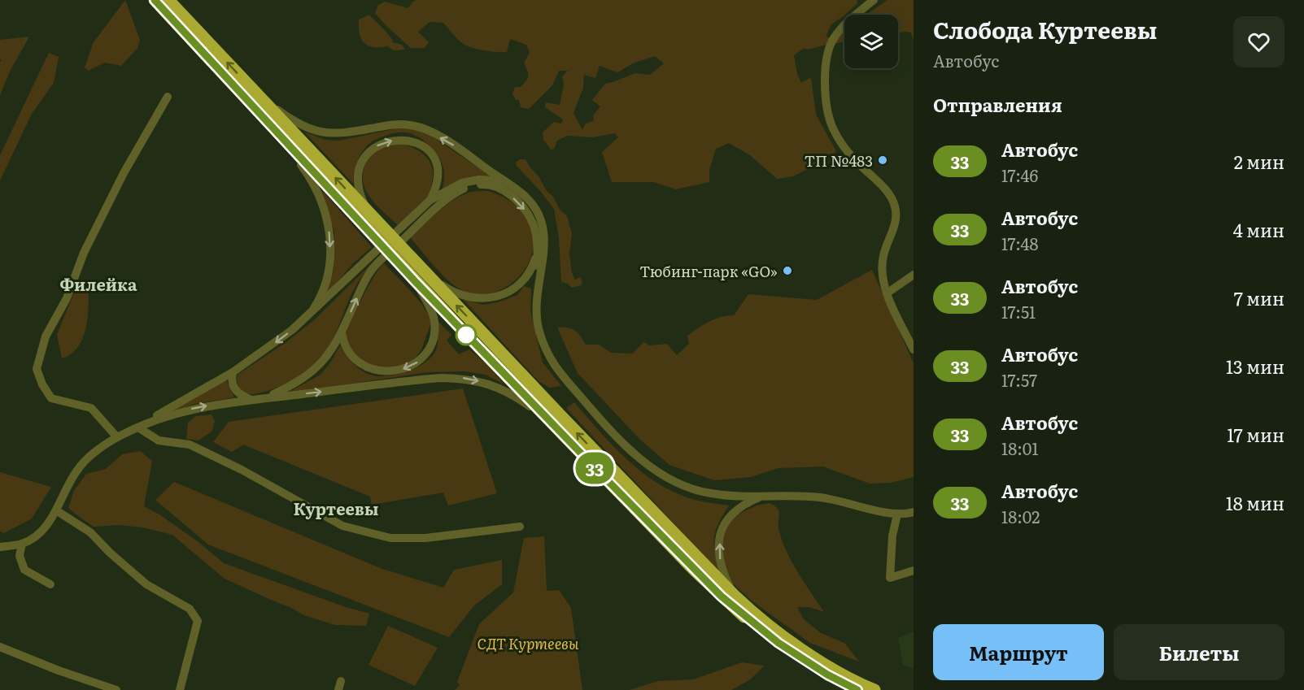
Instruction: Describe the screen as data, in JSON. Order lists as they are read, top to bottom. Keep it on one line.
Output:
{"districts":["Филейка","Куртеевы"],"parks":["СДТ Куртеевы"],"places":["ТП №483","Тюбинг-парк «GO»"],"lines":["bus line 33"],"page":{"on_map":"33","heading":[["Слобода Куртеевы","Автобус"],"Отправления"],"list":[{"mark":"33","name":"Автобус","note":"17:46","value":"2 мин"},{"mark":"33","name":"Автобус","note":"17:48","value":"4 мин"},{"mark":"33","name":"Автобус","note":"17:51","value":"7 мин"},{"mark":"33","name":"Автобус","note":"17:57","value":"13 мин"},{"mark":"33","name":"Автобус","note":"18:01","value":"17 мин"},{"mark":"33","name":"Автобус","note":"18:02","value":"18 мин"}],"buttons":["Маршрут","Билеты"]}}
